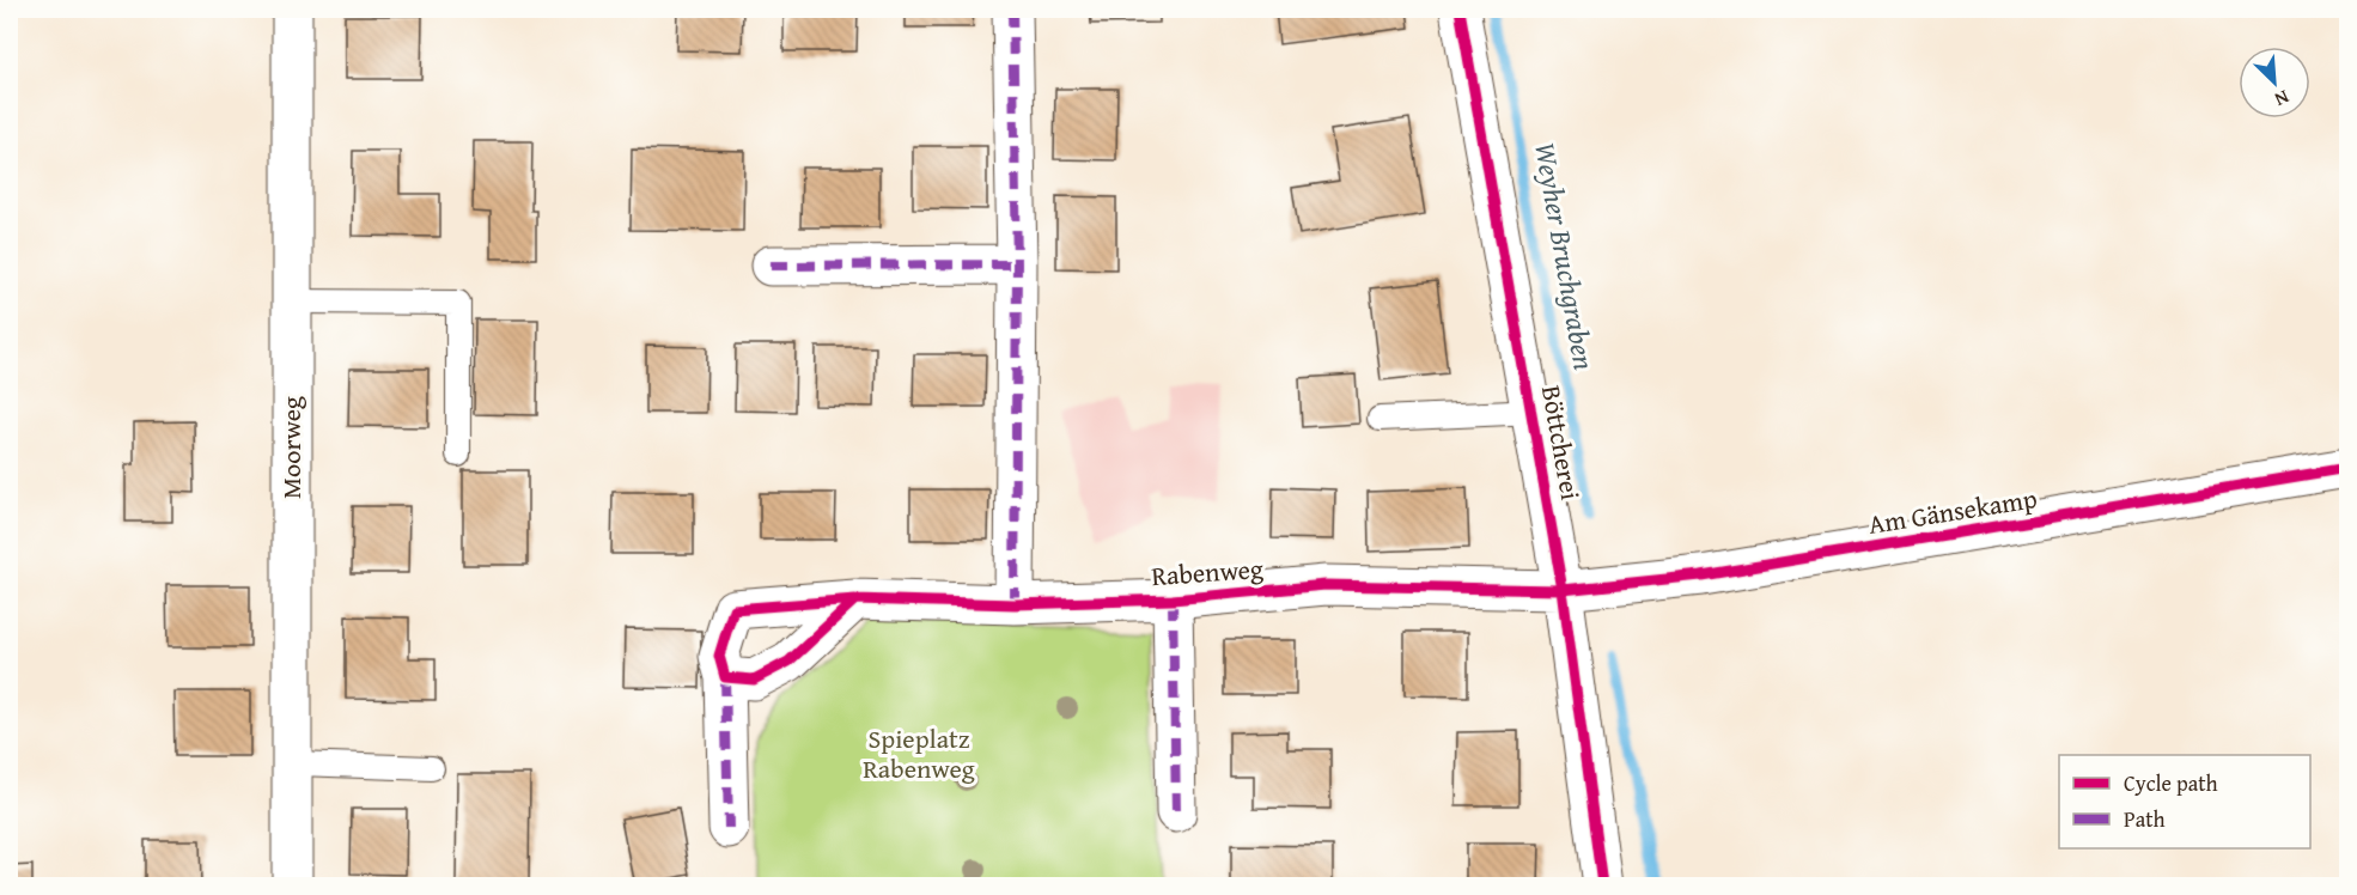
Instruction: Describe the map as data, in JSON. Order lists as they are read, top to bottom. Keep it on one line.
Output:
{"streets":{"street":["Böttcherei","Moorweg","Am Gänsekamp","Rabenweg"]},"crossings":[["Böttcherei","Am Gänsekamp"],["Böttcherei","Rabenweg"],["Am Gänsekamp","Rabenweg"]],"water":["Weyher Bruchgraben"],"parks":["Spieplatz Rabenweg"],"legend":["Cycle path","Path"],"north":"bottom right"}
